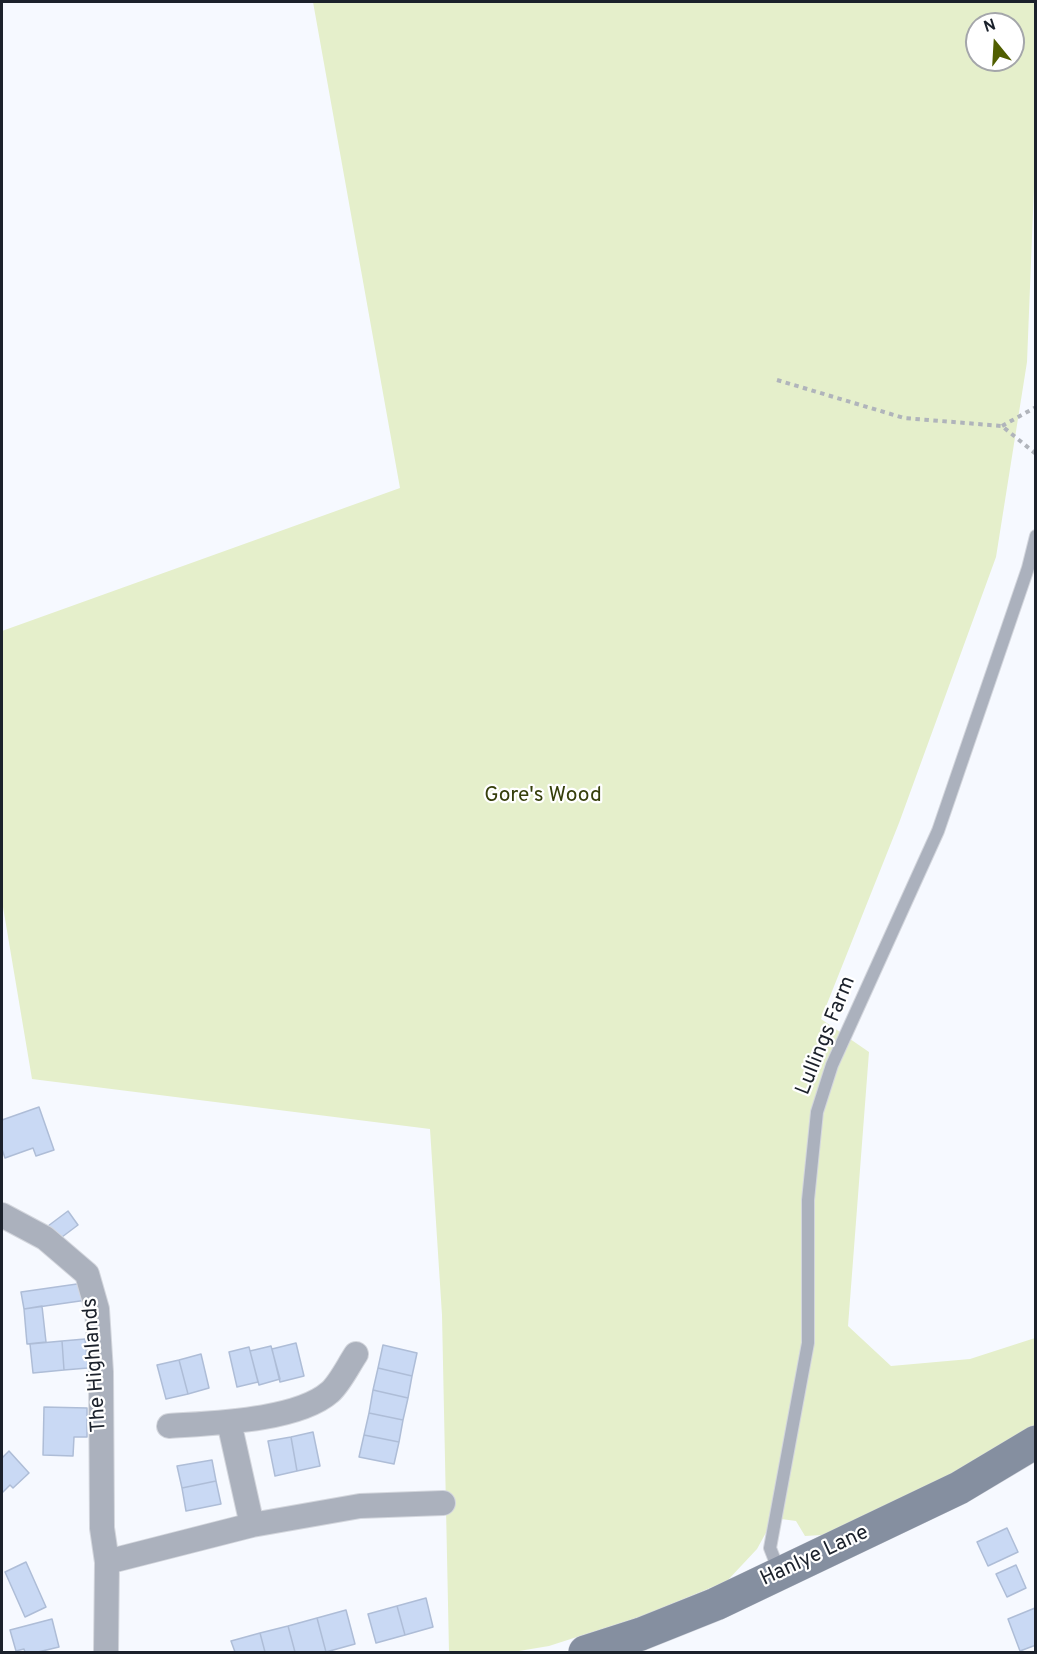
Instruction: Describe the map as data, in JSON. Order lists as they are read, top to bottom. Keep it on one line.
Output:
{"streets":{"street":["The Highlands","Hanlye Lane"],"lane":["Lullings Farm"]},"crossings":[["Lullings Farm","Hanlye Lane"]],"parks":["Gore's Wood"],"north":"top"}
